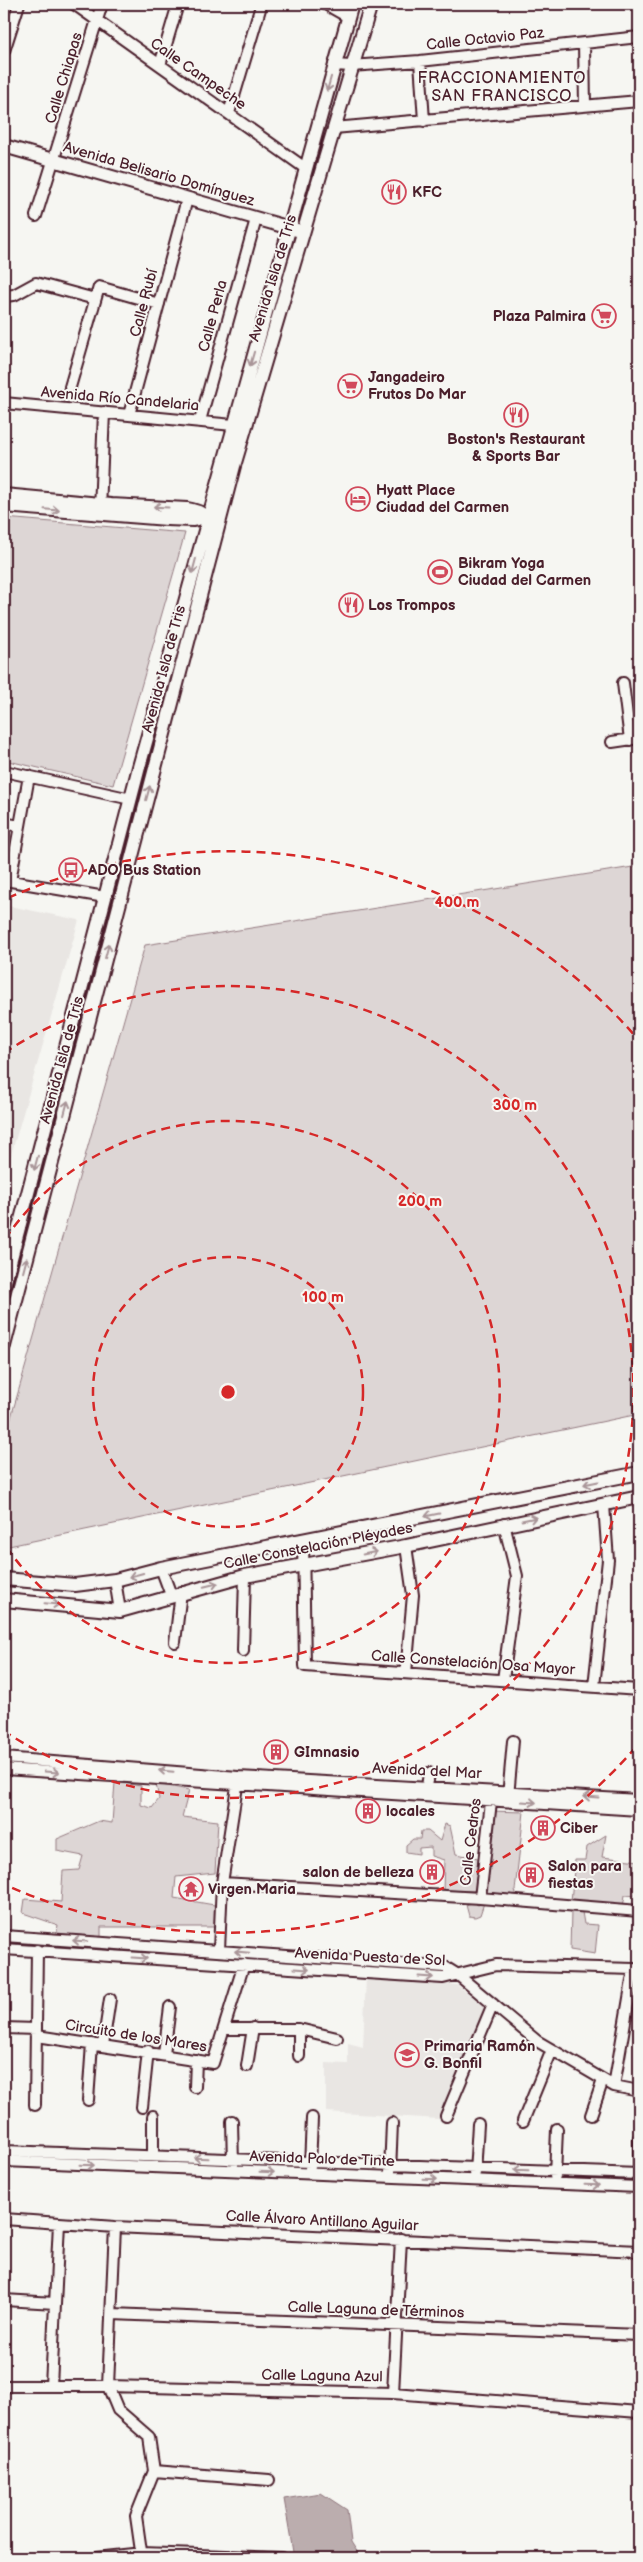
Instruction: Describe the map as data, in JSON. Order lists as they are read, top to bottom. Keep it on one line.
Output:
{"streets":{"main road":["Avenida Belisario Domínguez","Avenida Isla de Tris","Calle Constelación Pléyades"],"street":["Calle Octavio Paz","Calle Campeche","Calle Chiapas","Calle Rubí","Calle Perla","Avenida Río Candelaria","Calle Constelación Osa Mayor","Avenida del Mar","Calle Cedros","Avenida Puesta de Sol","Circuito de los Mares","Avenida Palo de Tinte","Calle Álvaro Antillano Aguilar","Calle Laguna de Términos","Calle Laguna Azul"]},"crossings":[["Calle Octavio Paz","Avenida Isla de Tris"],["Calle Campeche","Calle Chiapas"],["Calle Campeche","Avenida Isla de Tris"],["Calle Chiapas","Avenida Belisario Domínguez"],["Avenida Belisario Domínguez","Avenida Isla de Tris"],["Avenida Belisario Domínguez","Calle Rubí"],["Avenida Belisario Domínguez","Calle Perla"],["Avenida Isla de Tris","Avenida Río Candelaria"],["Calle Rubí","Avenida Río Candelaria"],["Calle Perla","Avenida Río Candelaria"],["Calle Constelación Pléyades","Calle Constelación Osa Mayor"],["Avenida del Mar","Calle Cedros"],["Avenida Puesta de Sol","Circuito de los Mares"]],"districts":["FRACCIONAMIENTO SAN FRANCISCO"],"places":{"restaurant":["KFC","Boston's Restaurant & Sports Bar","Los Trompos"],"supermarket":["Plaza Palmira","Jangadeiro Frutos Do Mar"],"hotel":["Hyatt Place Ciudad del Carmen"],"sports":["Bikram Yoga Ciudad del Carmen"],"bus stop":["ADO Bus Station"],"building":["GImnasio","locales","Ciber","salon de belleza","Salon para fiestas"],"temple":["Virgen Maria"],"school or university":["Primaria Ramón G. Bonfil"]},"rings":["400 m","300 m","200 m","100 m"]}
